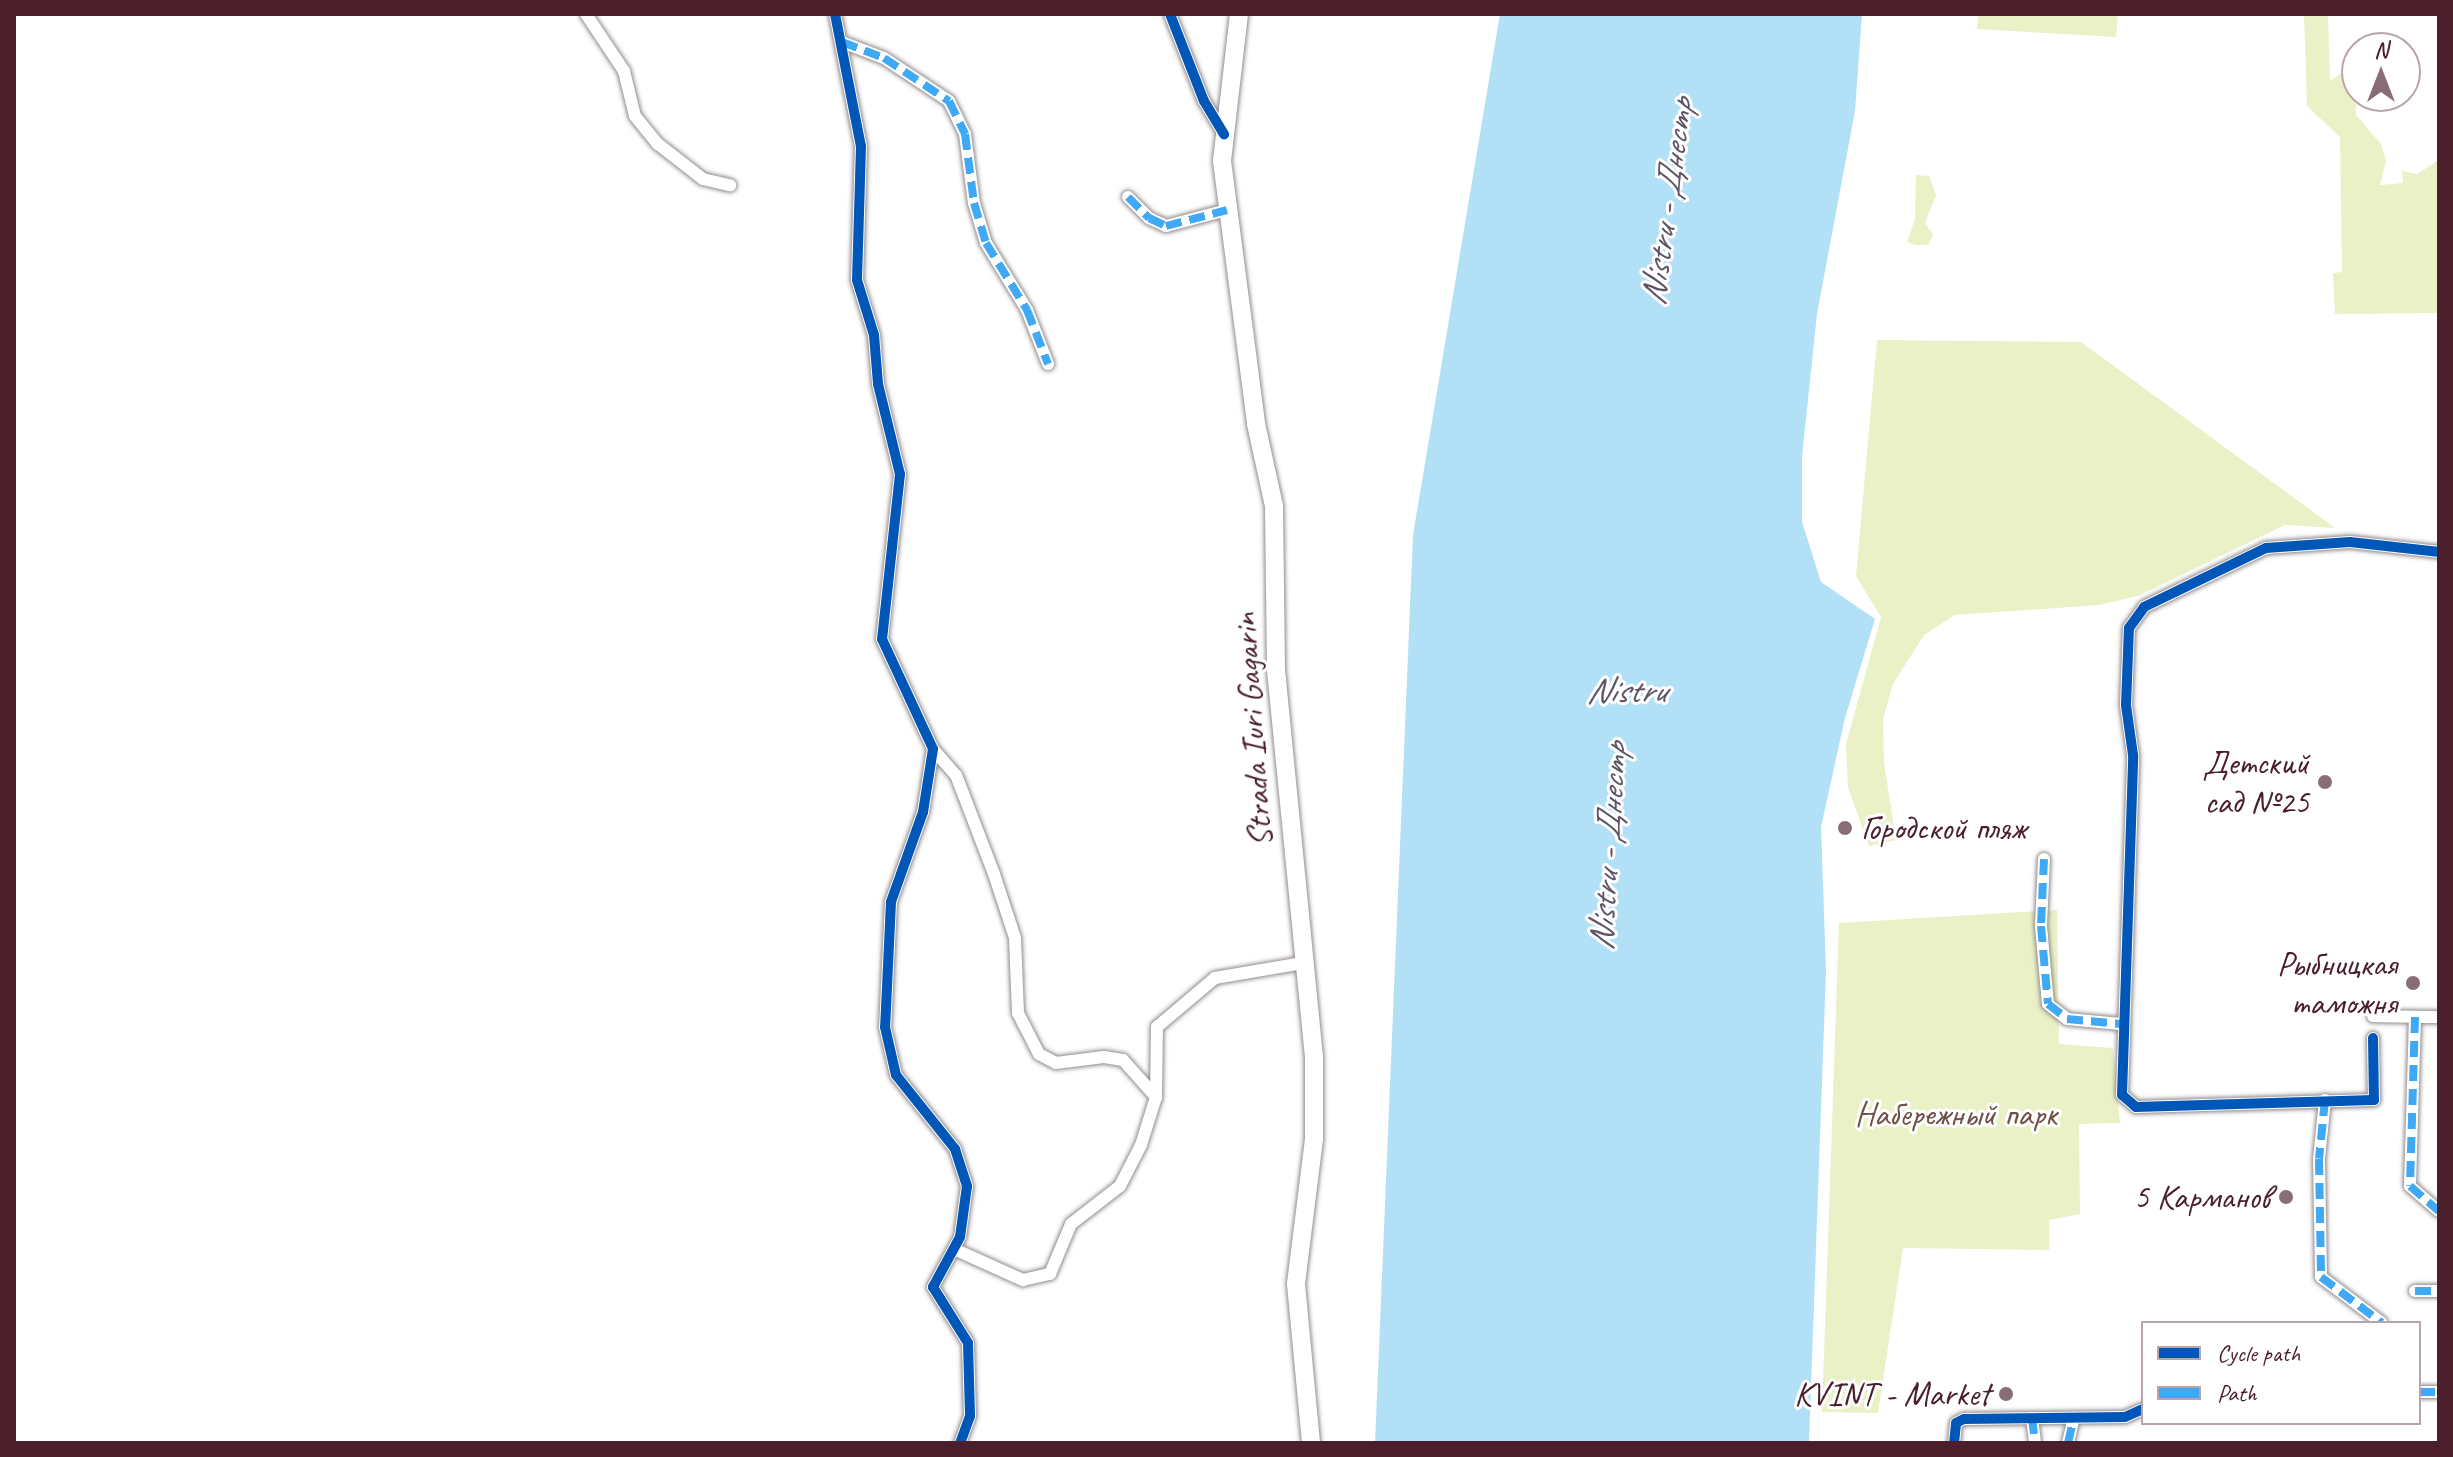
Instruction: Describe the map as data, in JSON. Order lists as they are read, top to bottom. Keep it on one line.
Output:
{"streets":{"main road":["Strada Iuri Gagarin"]},"water":["Nistru - Днестр","Nistru"],"parks":["Набережный парк"],"places":["Детский сад №25","Городской пляж","Рыбницкая таможня","5 Карманов","KVINT - Market"],"legend":["Cycle path","Path"],"north":"top"}
